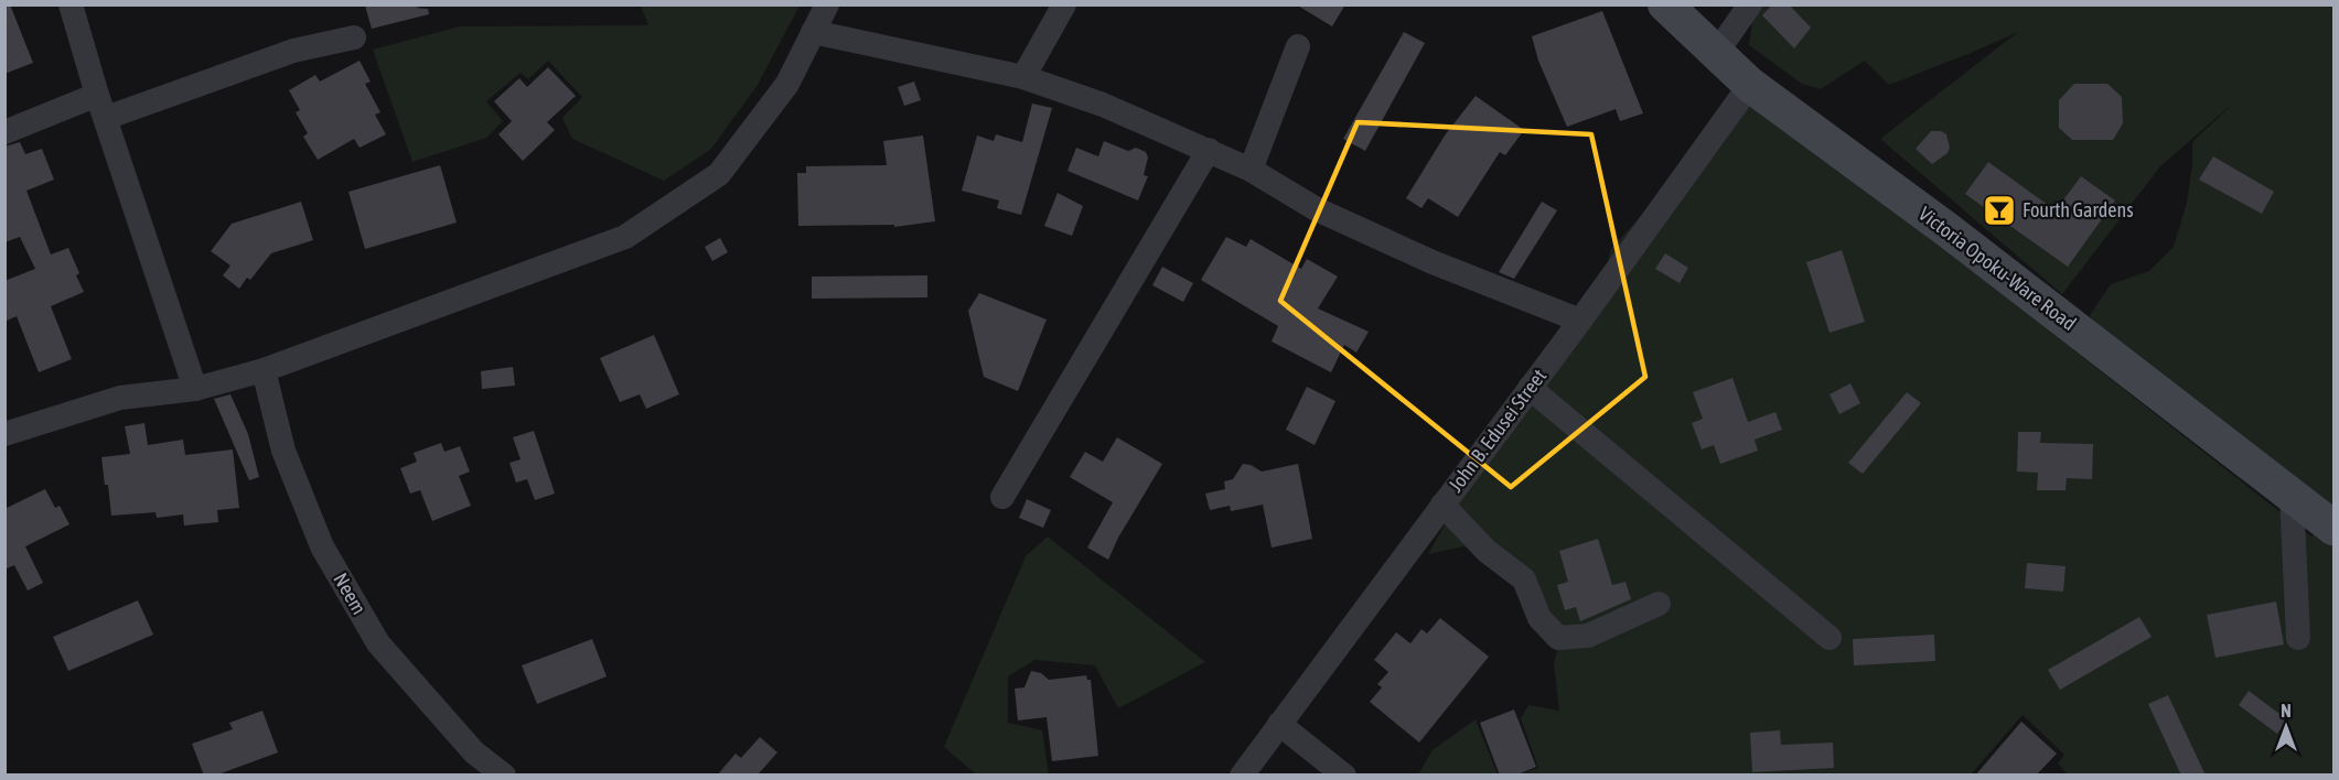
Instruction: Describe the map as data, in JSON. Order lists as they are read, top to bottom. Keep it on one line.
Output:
{"streets":{"main road":["Victoria Opoku-Ware Road"],"street":["John B. Edusei Street","Neem"]},"crossings":[["Victoria Opoku-Ware Road","John B. Edusei Street"]],"places":{"bar":["Fourth Gardens"]},"north":"top"}
